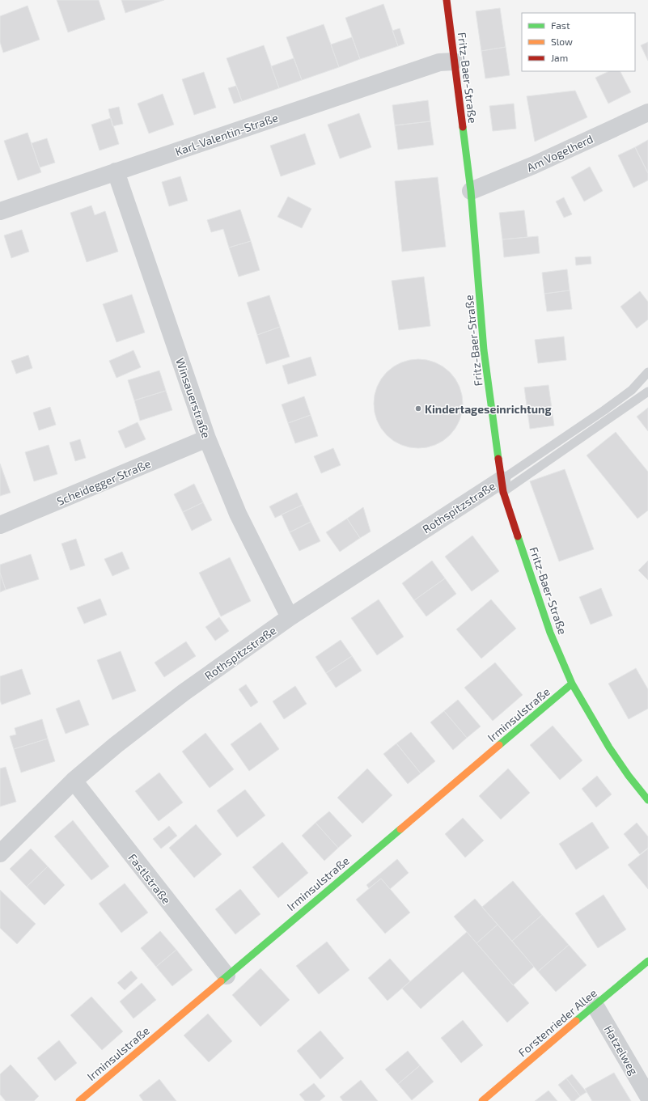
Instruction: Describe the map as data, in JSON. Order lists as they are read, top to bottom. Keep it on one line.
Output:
{"streets":{"street":["Fritz-Baer-Straße","Karl-Valentin-Straße","Am Vogelherd","Winsauerstraße","Scheidegger Straße","Rothspitzstraße","Irminsulstraße","Fastlstraße","Forstenrieder Allee","Hatzelweg"]},"crossings":[["Fritz-Baer-Straße","Karl-Valentin-Straße"],["Fritz-Baer-Straße","Am Vogelherd"],["Fritz-Baer-Straße","Rothspitzstraße"],["Fritz-Baer-Straße","Irminsulstraße"],["Karl-Valentin-Straße","Winsauerstraße"],["Winsauerstraße","Scheidegger Straße"],["Winsauerstraße","Rothspitzstraße"],["Rothspitzstraße","Fastlstraße"],["Irminsulstraße","Fastlstraße"],["Forstenrieder Allee","Hatzelweg"]],"places":["Kindertageseinrichtung"],"legend":["Fast","Slow","Jam"]}
